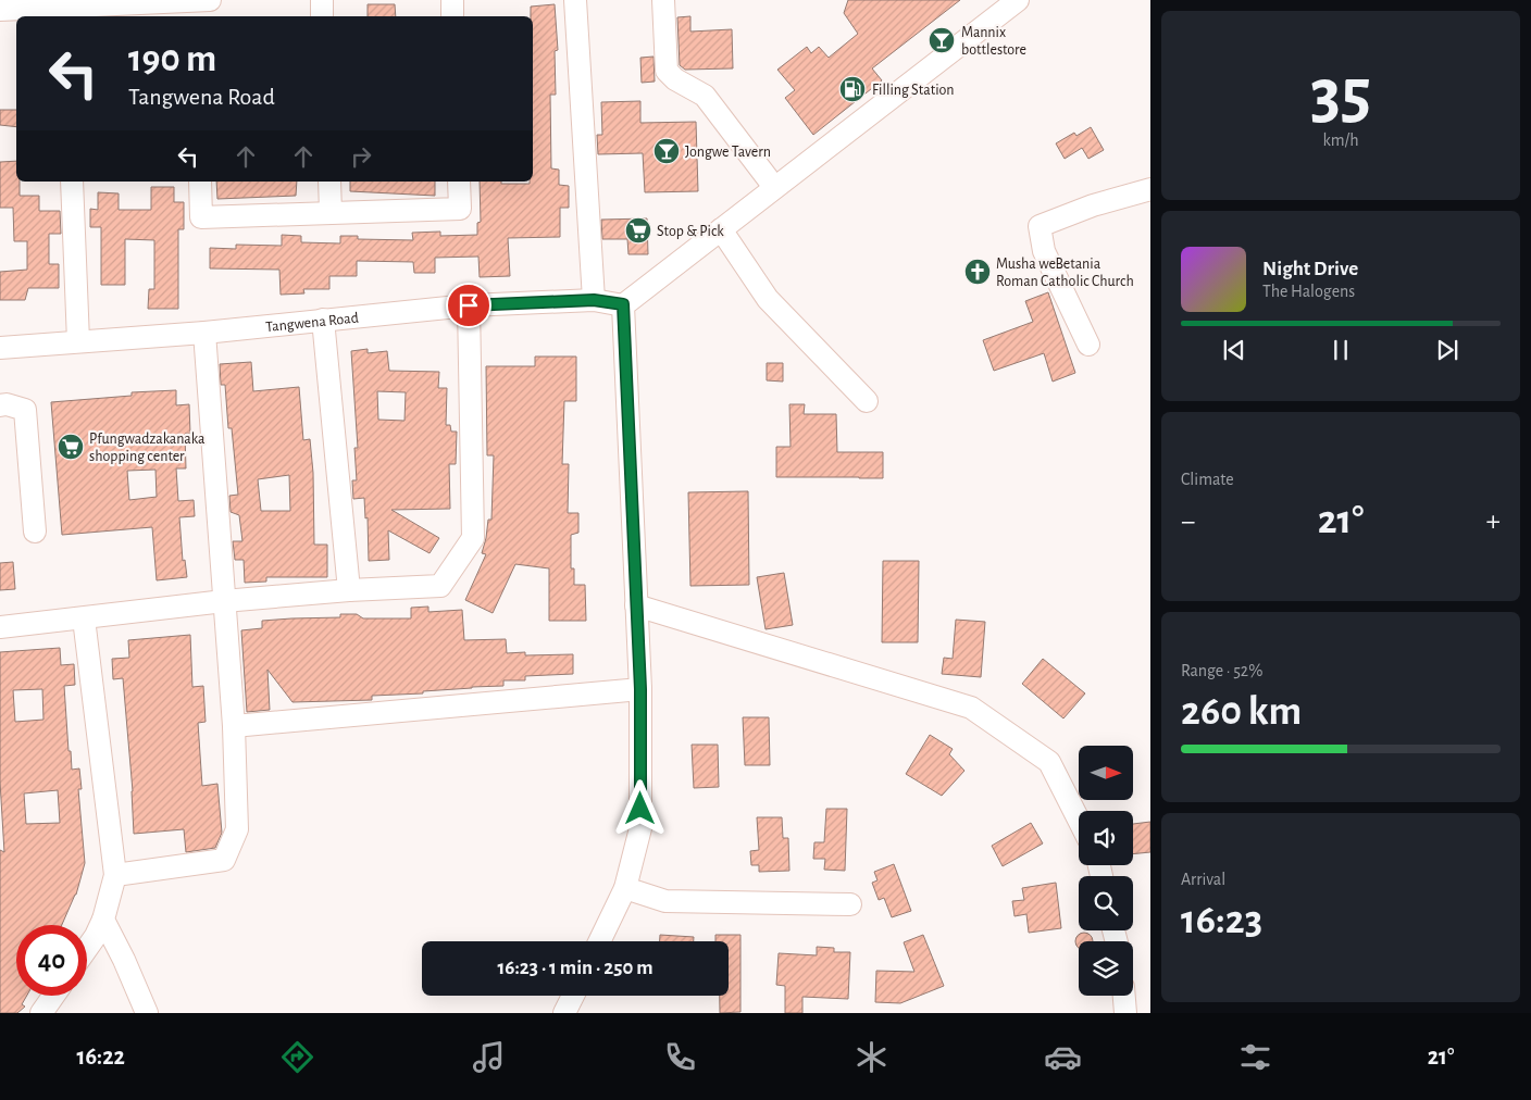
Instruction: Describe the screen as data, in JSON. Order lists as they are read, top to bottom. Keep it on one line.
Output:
{"streets":{"street":["Tangwena Road"]},"places":{"bar":["Mannix bottlestore","Jongwe Tavern"],"fuel station":["Filling Station"],"supermarket":["Stop & Pick","Pfungwadzakanaka shopping center"],"church":["Musha weBetania Roman Catholic Church"]},"north":"right","page":{"tile":[["35","km/h"],"Climate",["Range · 52%","260 km"],["Arrival","16:23"]],"turn":["190 m","Tangwena Road"],"song":["Night Drive","The Halogens"],"heat":["−","21°","+"],"limit":"40","trip":"16:23 · 1 min · 250 m","tabs":["16:22","21°"]}}
